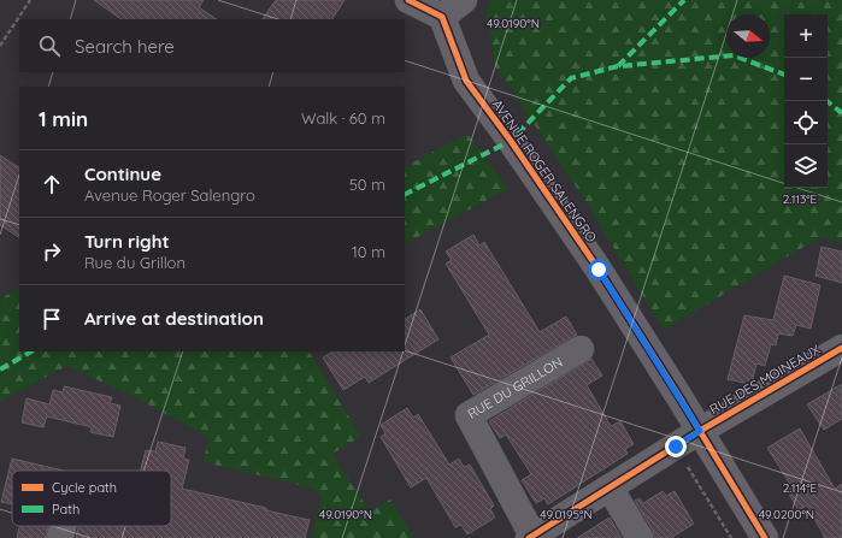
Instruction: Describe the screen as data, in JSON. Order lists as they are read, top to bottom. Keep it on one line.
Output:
{"streets":{"street":["AVENUE ROGER SALENGRO","RUE DES MOINEAUX","RUE DU GRILLON"]},"crossings":[["AVENUE ROGER SALENGRO","RUE DES MOINEAUX"],["AVENUE ROGER SALENGRO","RUE DU GRILLON"],["RUE DES MOINEAUX","RUE DU GRILLON"]],"legend":["Cycle path","Path"],"north":"right","page":{"map_buttons":["+","−"],"search":"Search here","heading":["1 min","Walk · 60 m"],"list":[["Continue","Avenue Roger Salengro","50 m"],["Turn right","Rue du Grillon","10 m"],"Arrive at destination"]},"coordinates":["49.0190°N","2.113°E","2.114°E","49.0195°N","49.0200°N"]}
